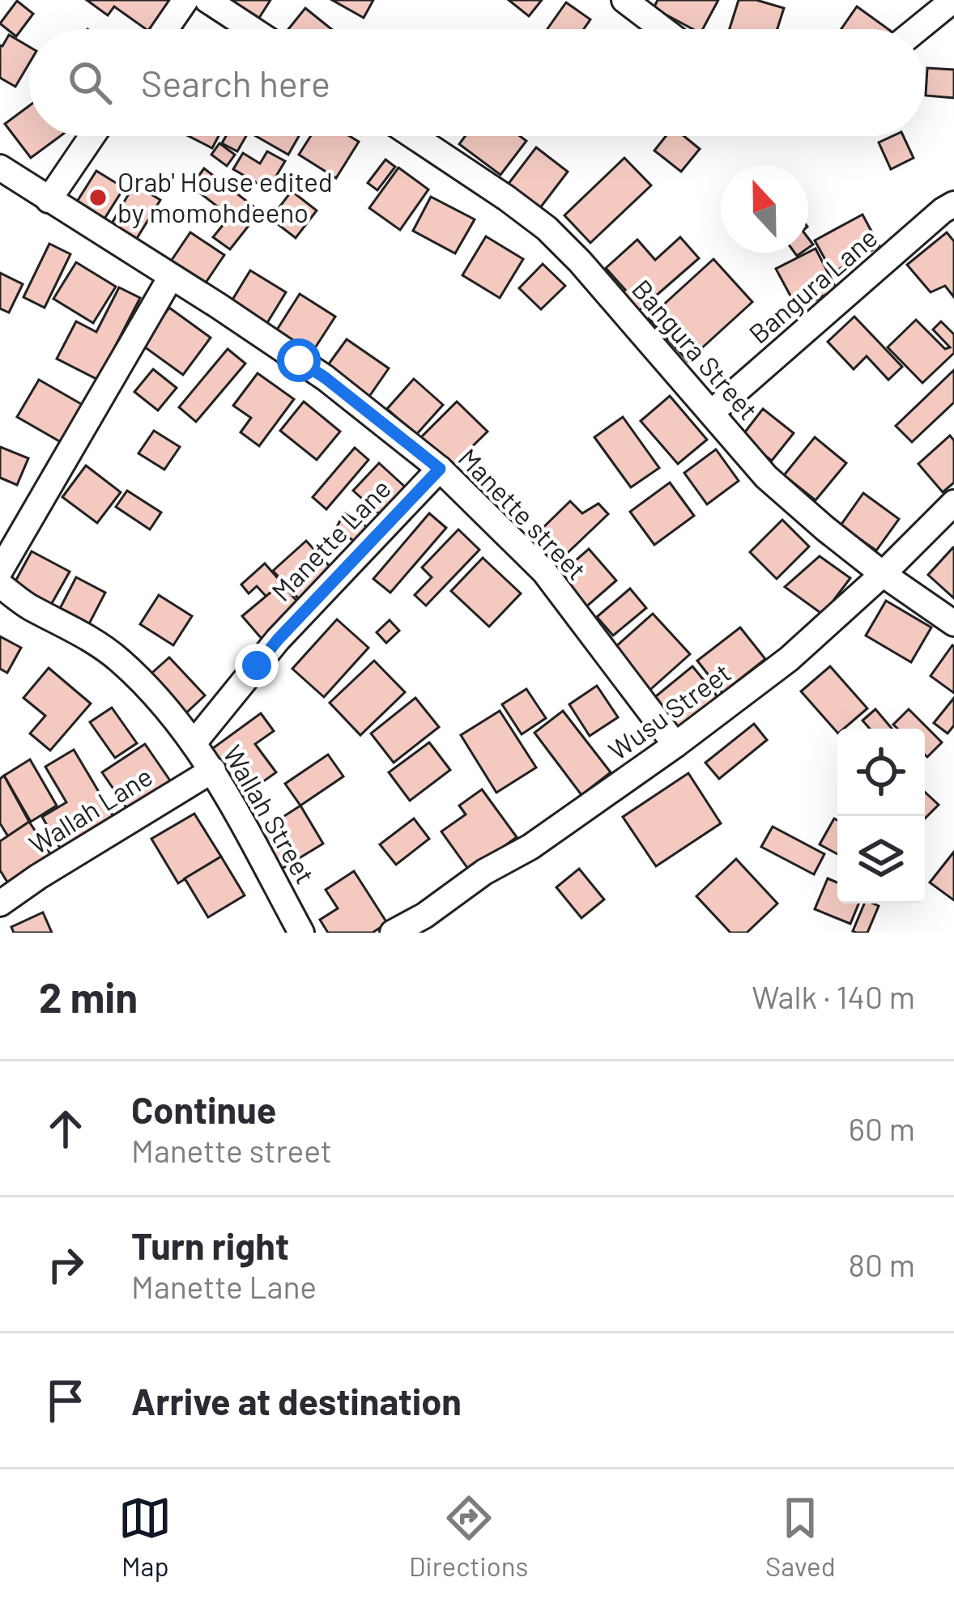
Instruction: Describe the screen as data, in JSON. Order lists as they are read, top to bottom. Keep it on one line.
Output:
{"streets":{"street":["Bangura Lane","Bangura Street","Manette street","Manette Lane","Wusu Street","Wallah Lane","Wallah Street"]},"crossings":[["Bangura Lane","Bangura Street"],["Bangura Street","Wusu Street"],["Manette street","Manette Lane"],["Manette street","Wusu Street"],["Manette Lane","Wallah Street"],["Wallah Lane","Wallah Street"]],"places":["Orab' House edited by momohdeeno"],"north":"top","page":{"search":"Search here","heading":["2 min","Walk · 140 m"],"list":[["Continue","Manette street","60 m"],["Turn right","Manette Lane","80 m"],"Arrive at destination"],"nav":["Map","Directions","Saved"]}}
